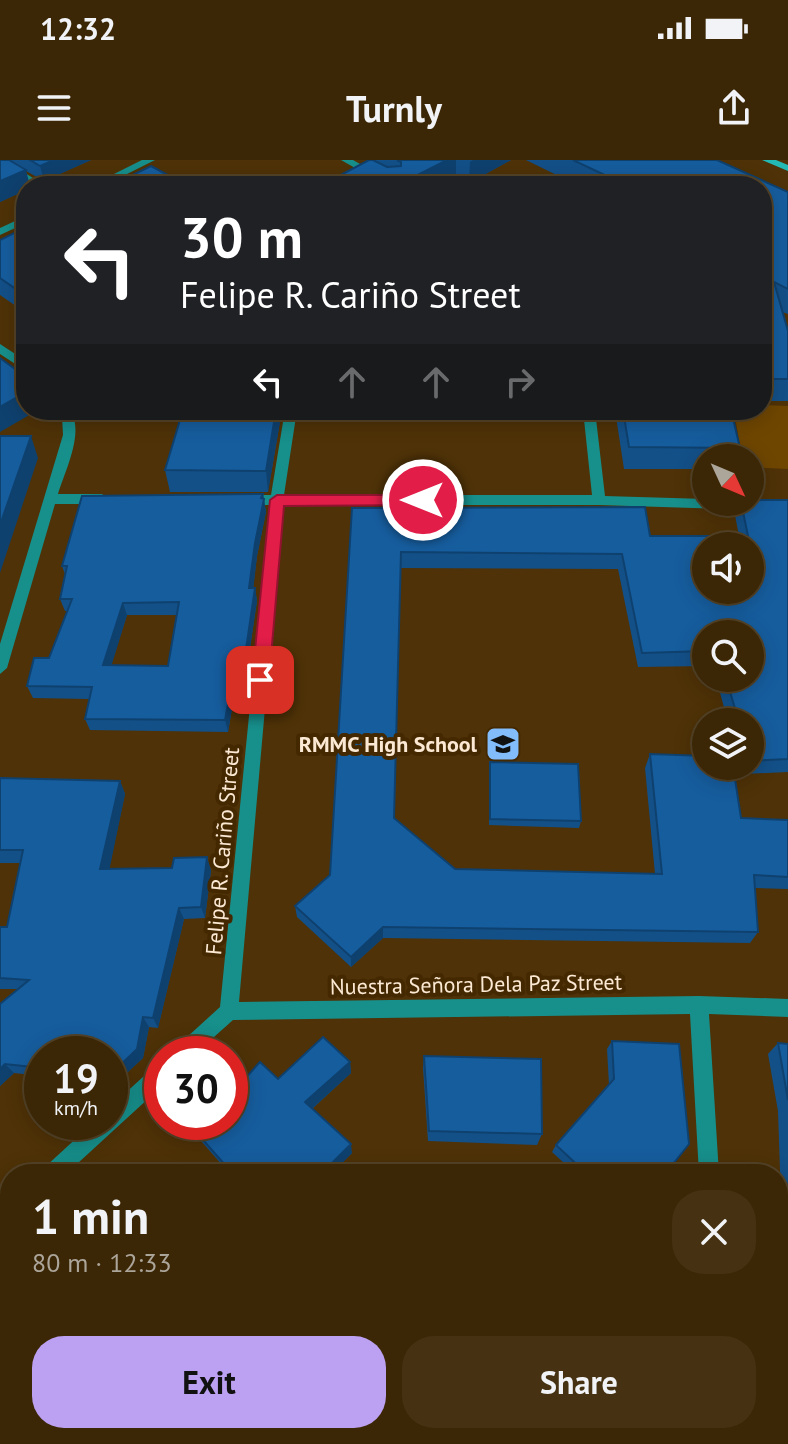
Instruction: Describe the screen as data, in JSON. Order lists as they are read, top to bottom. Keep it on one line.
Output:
{"streets":{"street":["Felipe R. Cariño Street","Nuestra Señora Dela Paz Street"]},"crossings":[["Felipe R. Cariño Street","Nuestra Señora Dela Paz Street"]],"places":{"school or university":["RMMC High School"]},"north":"bottom right","page":{"status":"12:32","header":"Turnly","turn":["30 m","Felipe R. Cariño Street"],"speed":"19 km/h","limit":"30","heading":["1 min","80 m · 12:33"],"buttons":["Exit","Share"]}}
